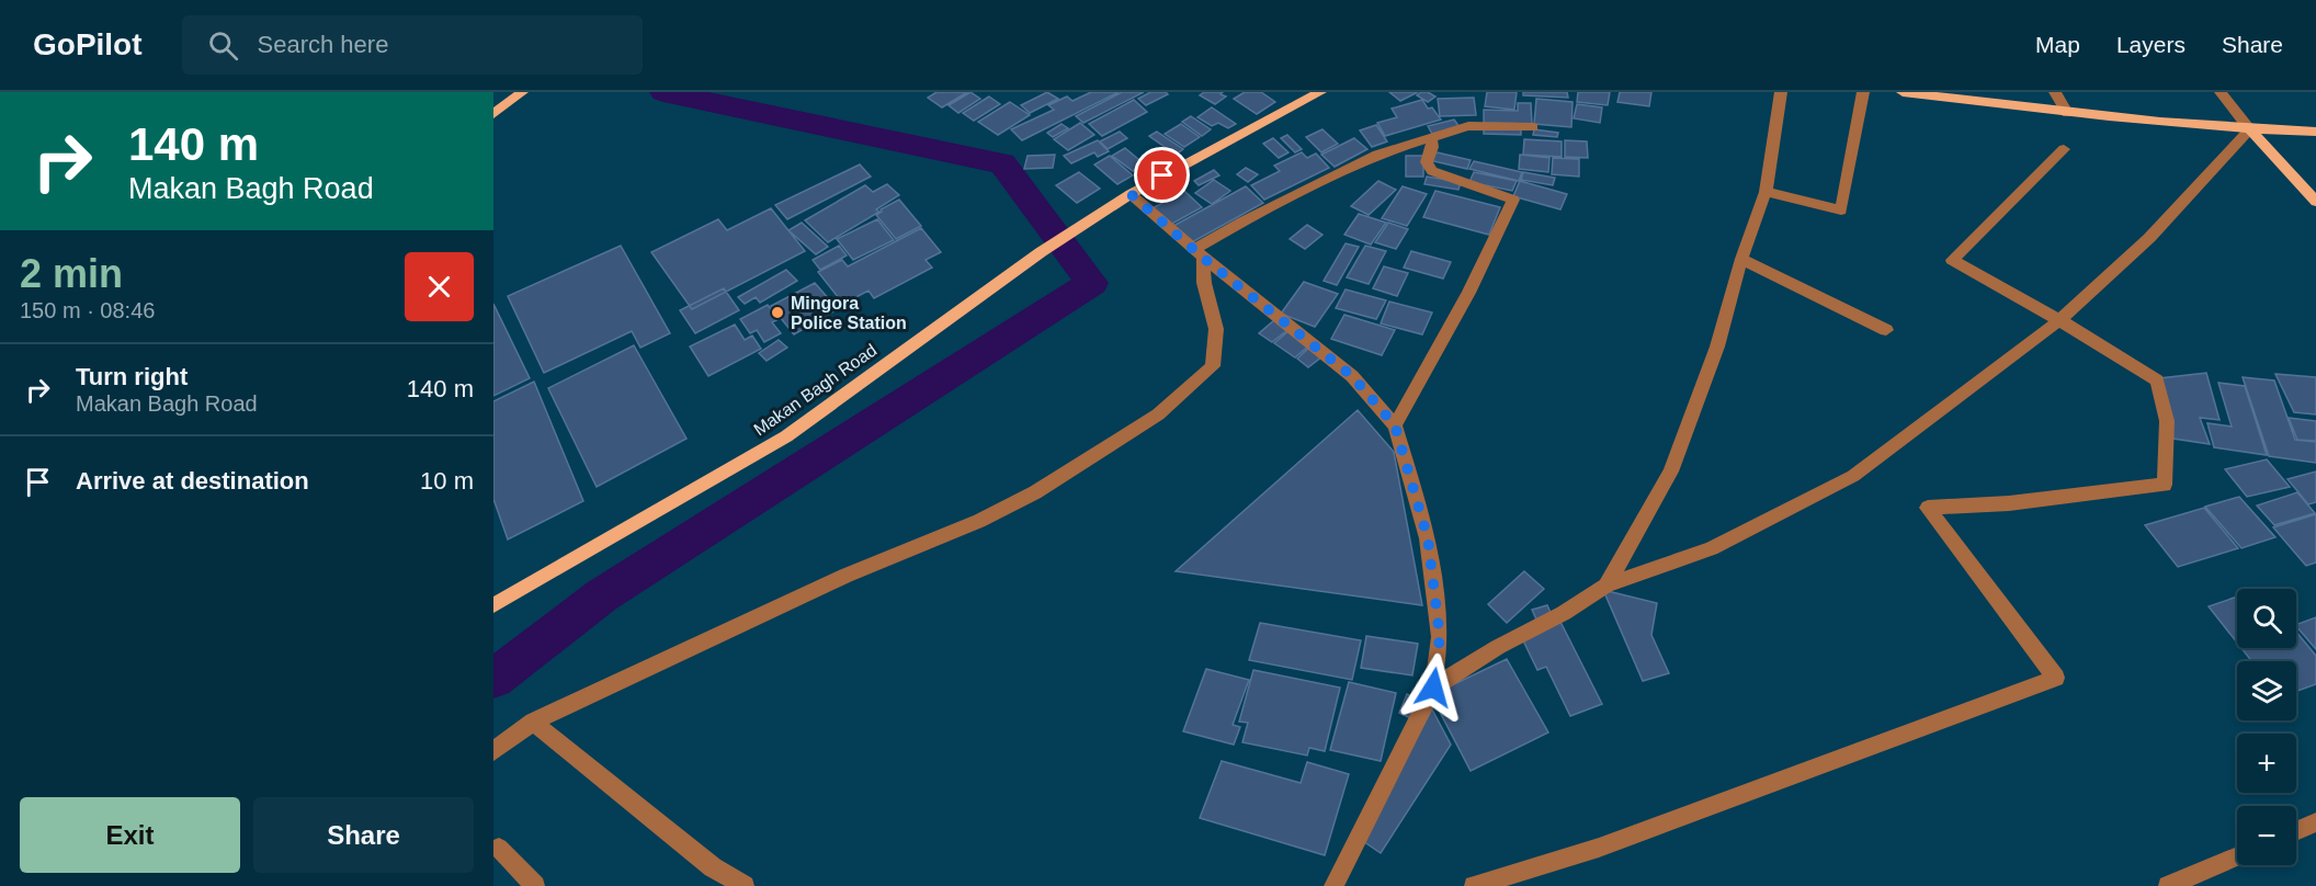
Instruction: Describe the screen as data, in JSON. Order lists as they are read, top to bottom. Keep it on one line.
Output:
{"streets":{"main road":["Makan Bagh Road"]},"places":["Mingora Police Station"],"page":{"header":"GoPilot","search":"Search here","nav":["Map","Layers","Share"],"turn":["140 m","Makan Bagh Road"],"heading":["2 min","150 m · 08:46"],"list":[{"name":"Turn right","note":"Makan Bagh Road","value":"140 m"},{"name":"Arrive at destination","value":"10 m"}],"map_buttons":["+","−"],"buttons":["Exit","Share"]}}
